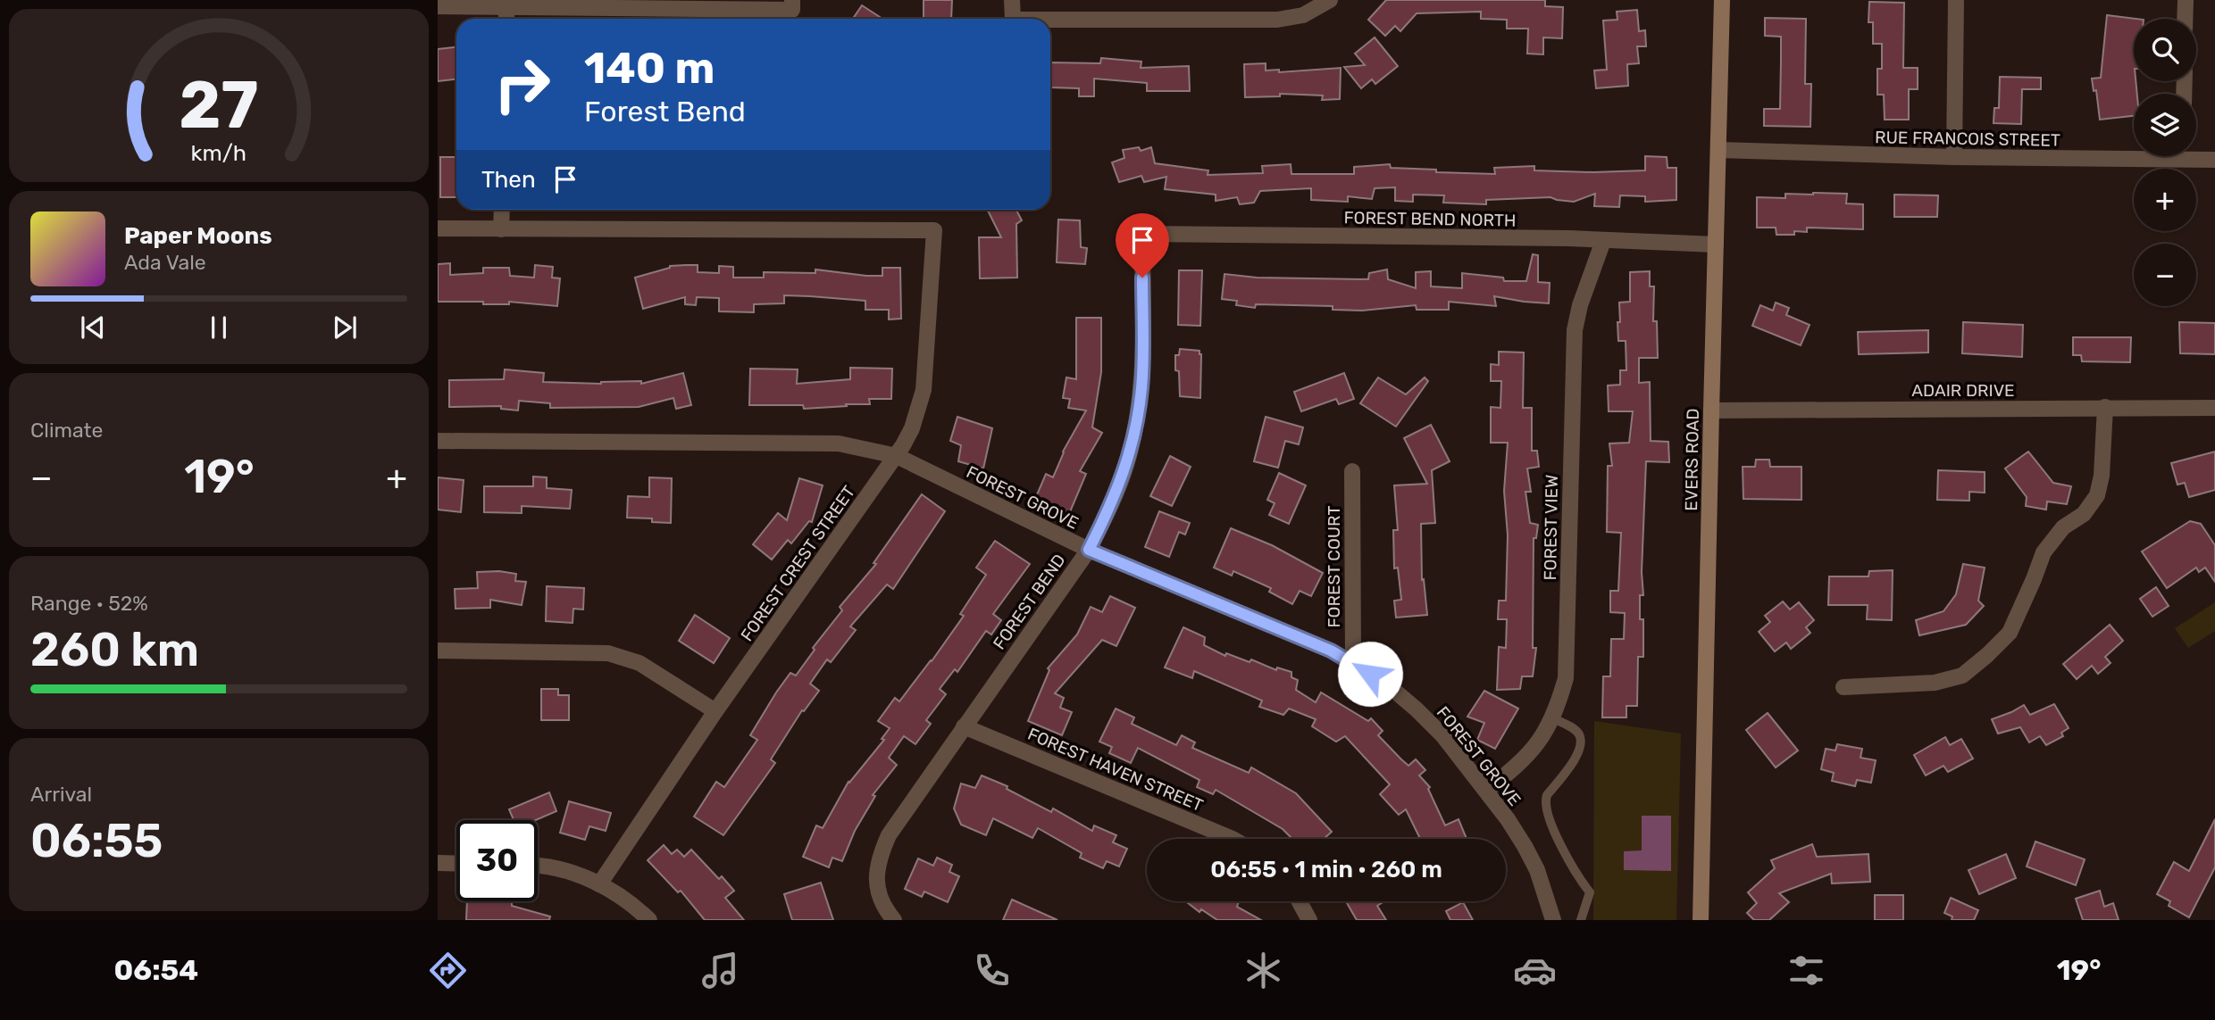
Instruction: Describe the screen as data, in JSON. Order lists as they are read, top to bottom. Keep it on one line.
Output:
{"streets":{"main road":["EVERS ROAD"],"street":["RUE FRANCOIS STREET","FOREST BEND NORTH","ADAIR DRIVE","FOREST GROVE","FOREST VIEW","FOREST CREST STREET","FOREST COURT","FOREST BEND","FOREST HAVEN STREET"]},"crossings":[["RUE FRANCOIS STREET","EVERS ROAD"],["FOREST BEND NORTH","EVERS ROAD"],["FOREST BEND NORTH","FOREST VIEW"],["FOREST BEND NORTH","FOREST BEND"],["ADAIR DRIVE","EVERS ROAD"],["FOREST GROVE","FOREST VIEW"],["FOREST GROVE","FOREST CREST STREET"],["FOREST GROVE","FOREST COURT"],["FOREST GROVE","FOREST BEND"],["FOREST BEND","FOREST HAVEN STREET"]],"page":{"map_buttons":["+","−"],"turn":["140 m","Forest Bend"],"then":"Then","song":["Paper Moons","Ada Vale"],"tile":["Climate",["Range · 52%","260 km"],["Arrival","06:55"]],"heat":["−","19°","+"],"limit":"30","trip":"06:55 · 1 min · 260 m","tabs":["06:54","19°"],"gauge":["27","km/h"]}}
